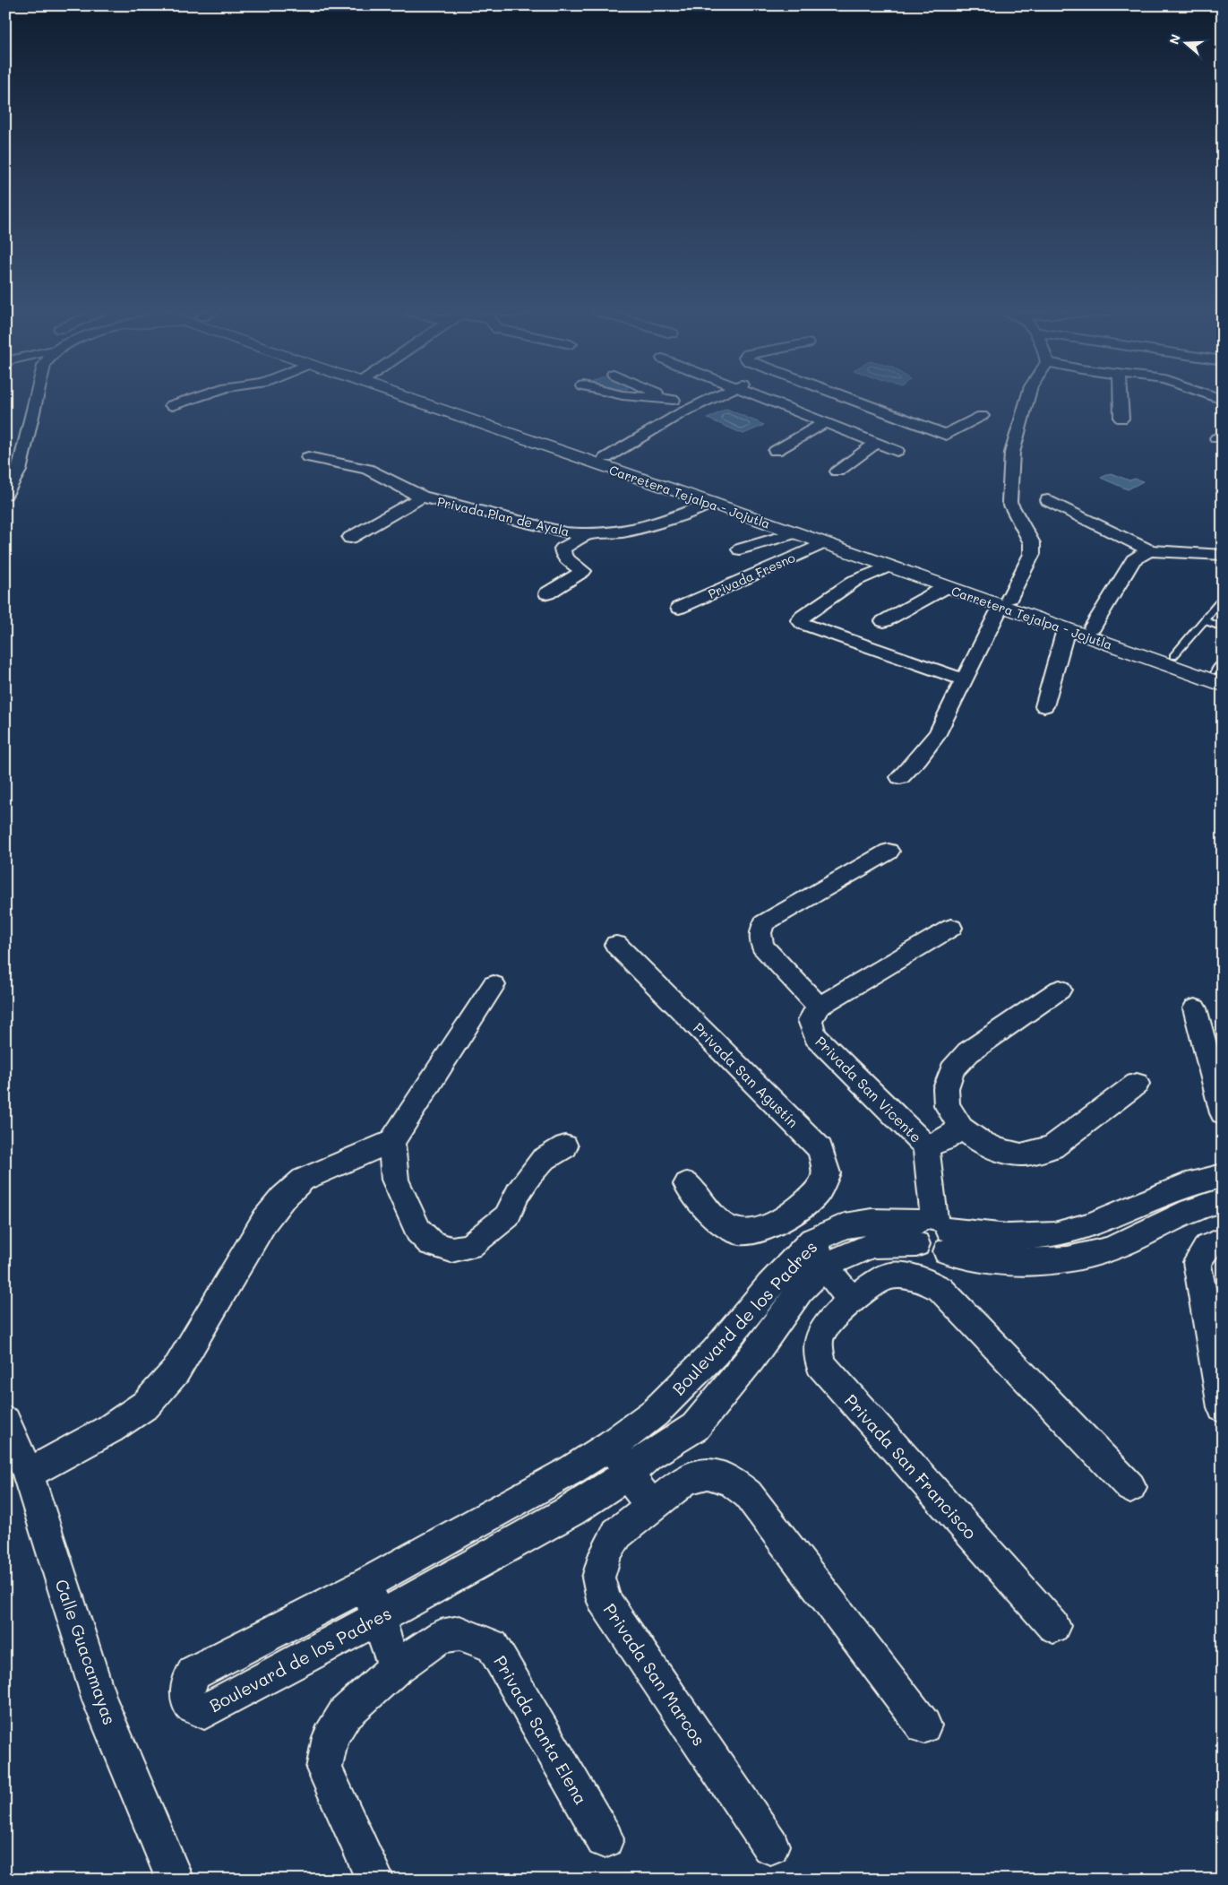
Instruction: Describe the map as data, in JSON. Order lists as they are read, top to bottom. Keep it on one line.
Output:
{"streets":{"main road":["Carretera Tejalpa - Jojutla"],"street":["Privada Plan de Ayala","Privada Fresno","Privada San Agustín","Privada San Vicente","Boulevard de los Padres","Privada San Francisco","Calle Guacamayas","Privada San Marcos","Privada Santa Elena"]},"crossings":[["Carretera Tejalpa - Jojutla","Privada Plan de Ayala"],["Carretera Tejalpa - Jojutla","Privada Fresno"]],"north":"left"}
